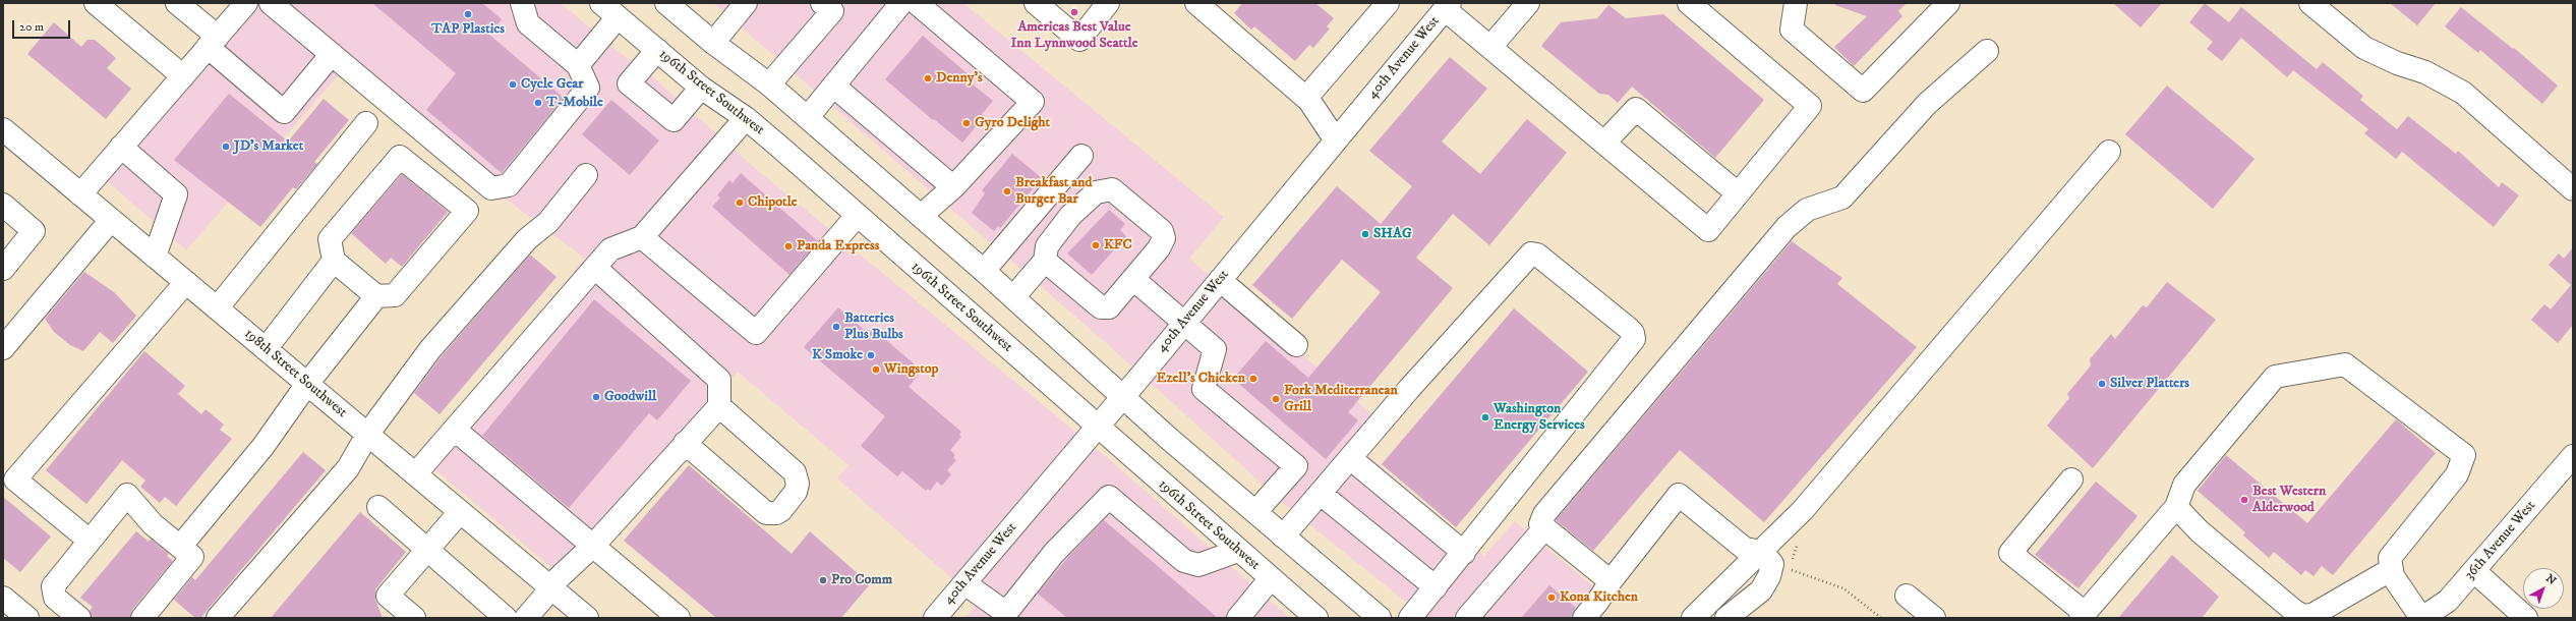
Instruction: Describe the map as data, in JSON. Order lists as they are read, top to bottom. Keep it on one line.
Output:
{"streets":{"street":["40th Avenue West","196th Street Southwest","198th Street Southwest","36th Avenue West"]},"crossings":[["40th Avenue West","196th Street Southwest"]],"places":["Americas Best Value Inn Lynnwood Seattle","TAP Plastics","Denny's","Cycle Gear","T-Mobile","Gyro Delight","JD's Market","Breakfast and Burger Bar","Chipotle","SHAG","KFC","Panda Express","Batteries Plus Bulbs","K Smoke","Wingstop","Ezell's Chicken","Silver Platters","Goodwill","Fork Mediterranean Grill","Washington Energy Services","Best Western Alderwood","Pro Comm","Kona Kitchen"],"scale_bar":"20 m","north":"top right"}
